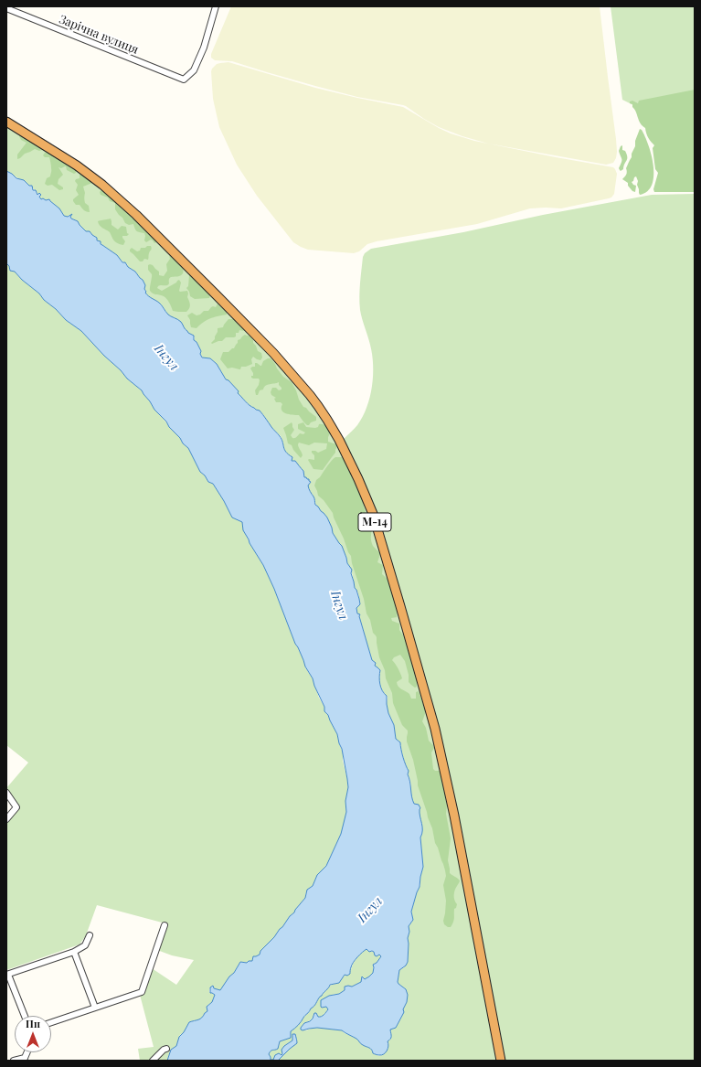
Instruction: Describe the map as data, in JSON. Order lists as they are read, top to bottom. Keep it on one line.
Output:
{"streets":{"highway":["М-14"],"street":["Зарічна вулиця"]},"water":["Інгул"],"north":"top"}
